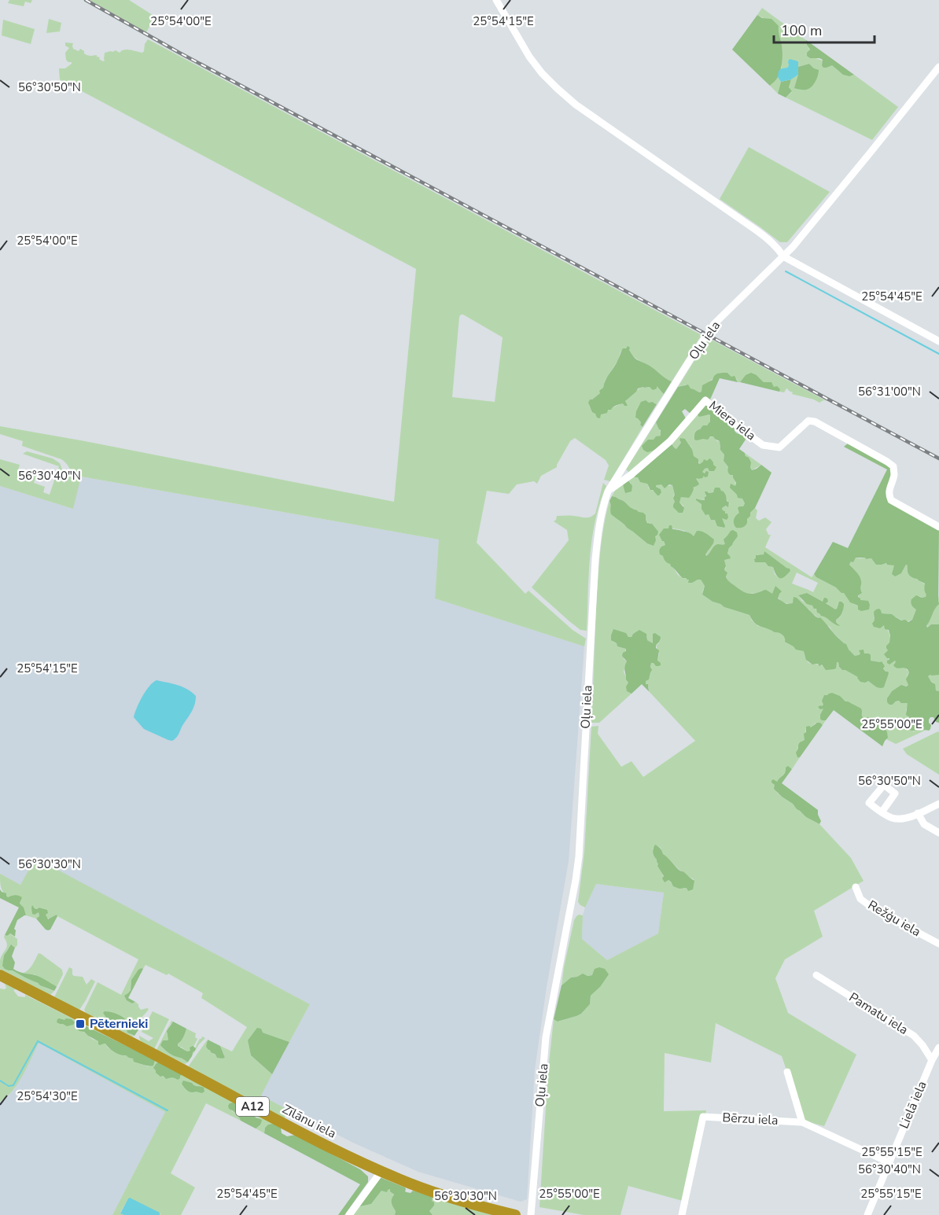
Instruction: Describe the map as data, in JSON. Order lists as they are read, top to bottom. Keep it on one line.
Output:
{"streets":{"highway":["A12","Zīlānu iela"],"street":["Oļu iela","Miera iela","Režģu iela","Pamatu iela","Lielā iela","Bērzu iela"]},"crossings":[["Oļu iela","Miera iela"],["Pamatu iela","Lielā iela"],["Lielā iela","Bērzu iela"]],"places":{"transit":["Pēternieki"]},"scale_bar":"100 m","coordinates":["25°54'00\"E","25°54'15\"E","56°30'50\"N","25°54'45\"E","56°31'00\"N","56°30'40\"N","25°55'00\"E","56°30'30\"N","25°54'30\"E","25°55'15\"E"]}
